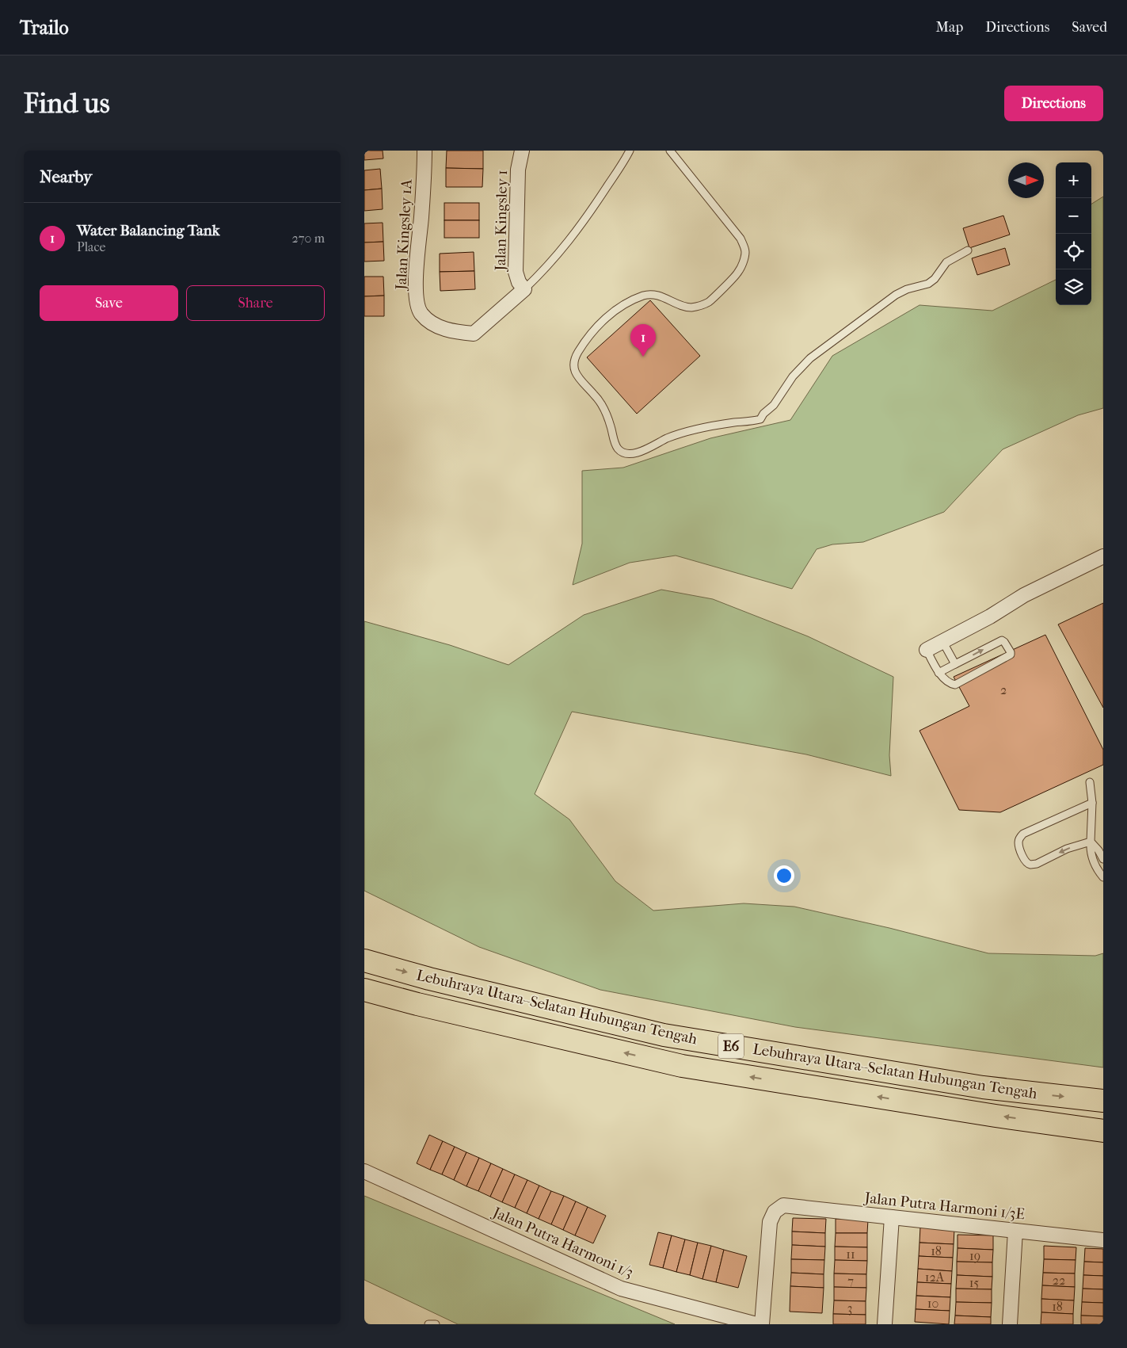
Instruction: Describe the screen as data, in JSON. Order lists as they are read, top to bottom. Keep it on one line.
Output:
{"streets":{"highway":["Lebuhraya Utara–Selatan Hubungan Tengah","E6"],"street":["Jalan Kingsley 1","Jalan Kingsley 1A","Jalan Putra Harmoni 1/3E","Jalan Putra Harmoni 1/3"]},"crossings":[["Jalan Kingsley 1","Jalan Kingsley 1A"]],"house_numbers":["2","18","11","19","12A","22","7","15","10","18","3"],"north":"right","page":{"header":"Trailo","nav":["Map","Directions","Saved"],"buttons":["Directions",["Save","Share"]],"title":"Find us","heading":"Nearby","map_buttons":["+","−"],"list":[{"mark":"1","name":"Water Balancing Tank","note":"Place","value":"270 m"}],"pins":"1"}}
